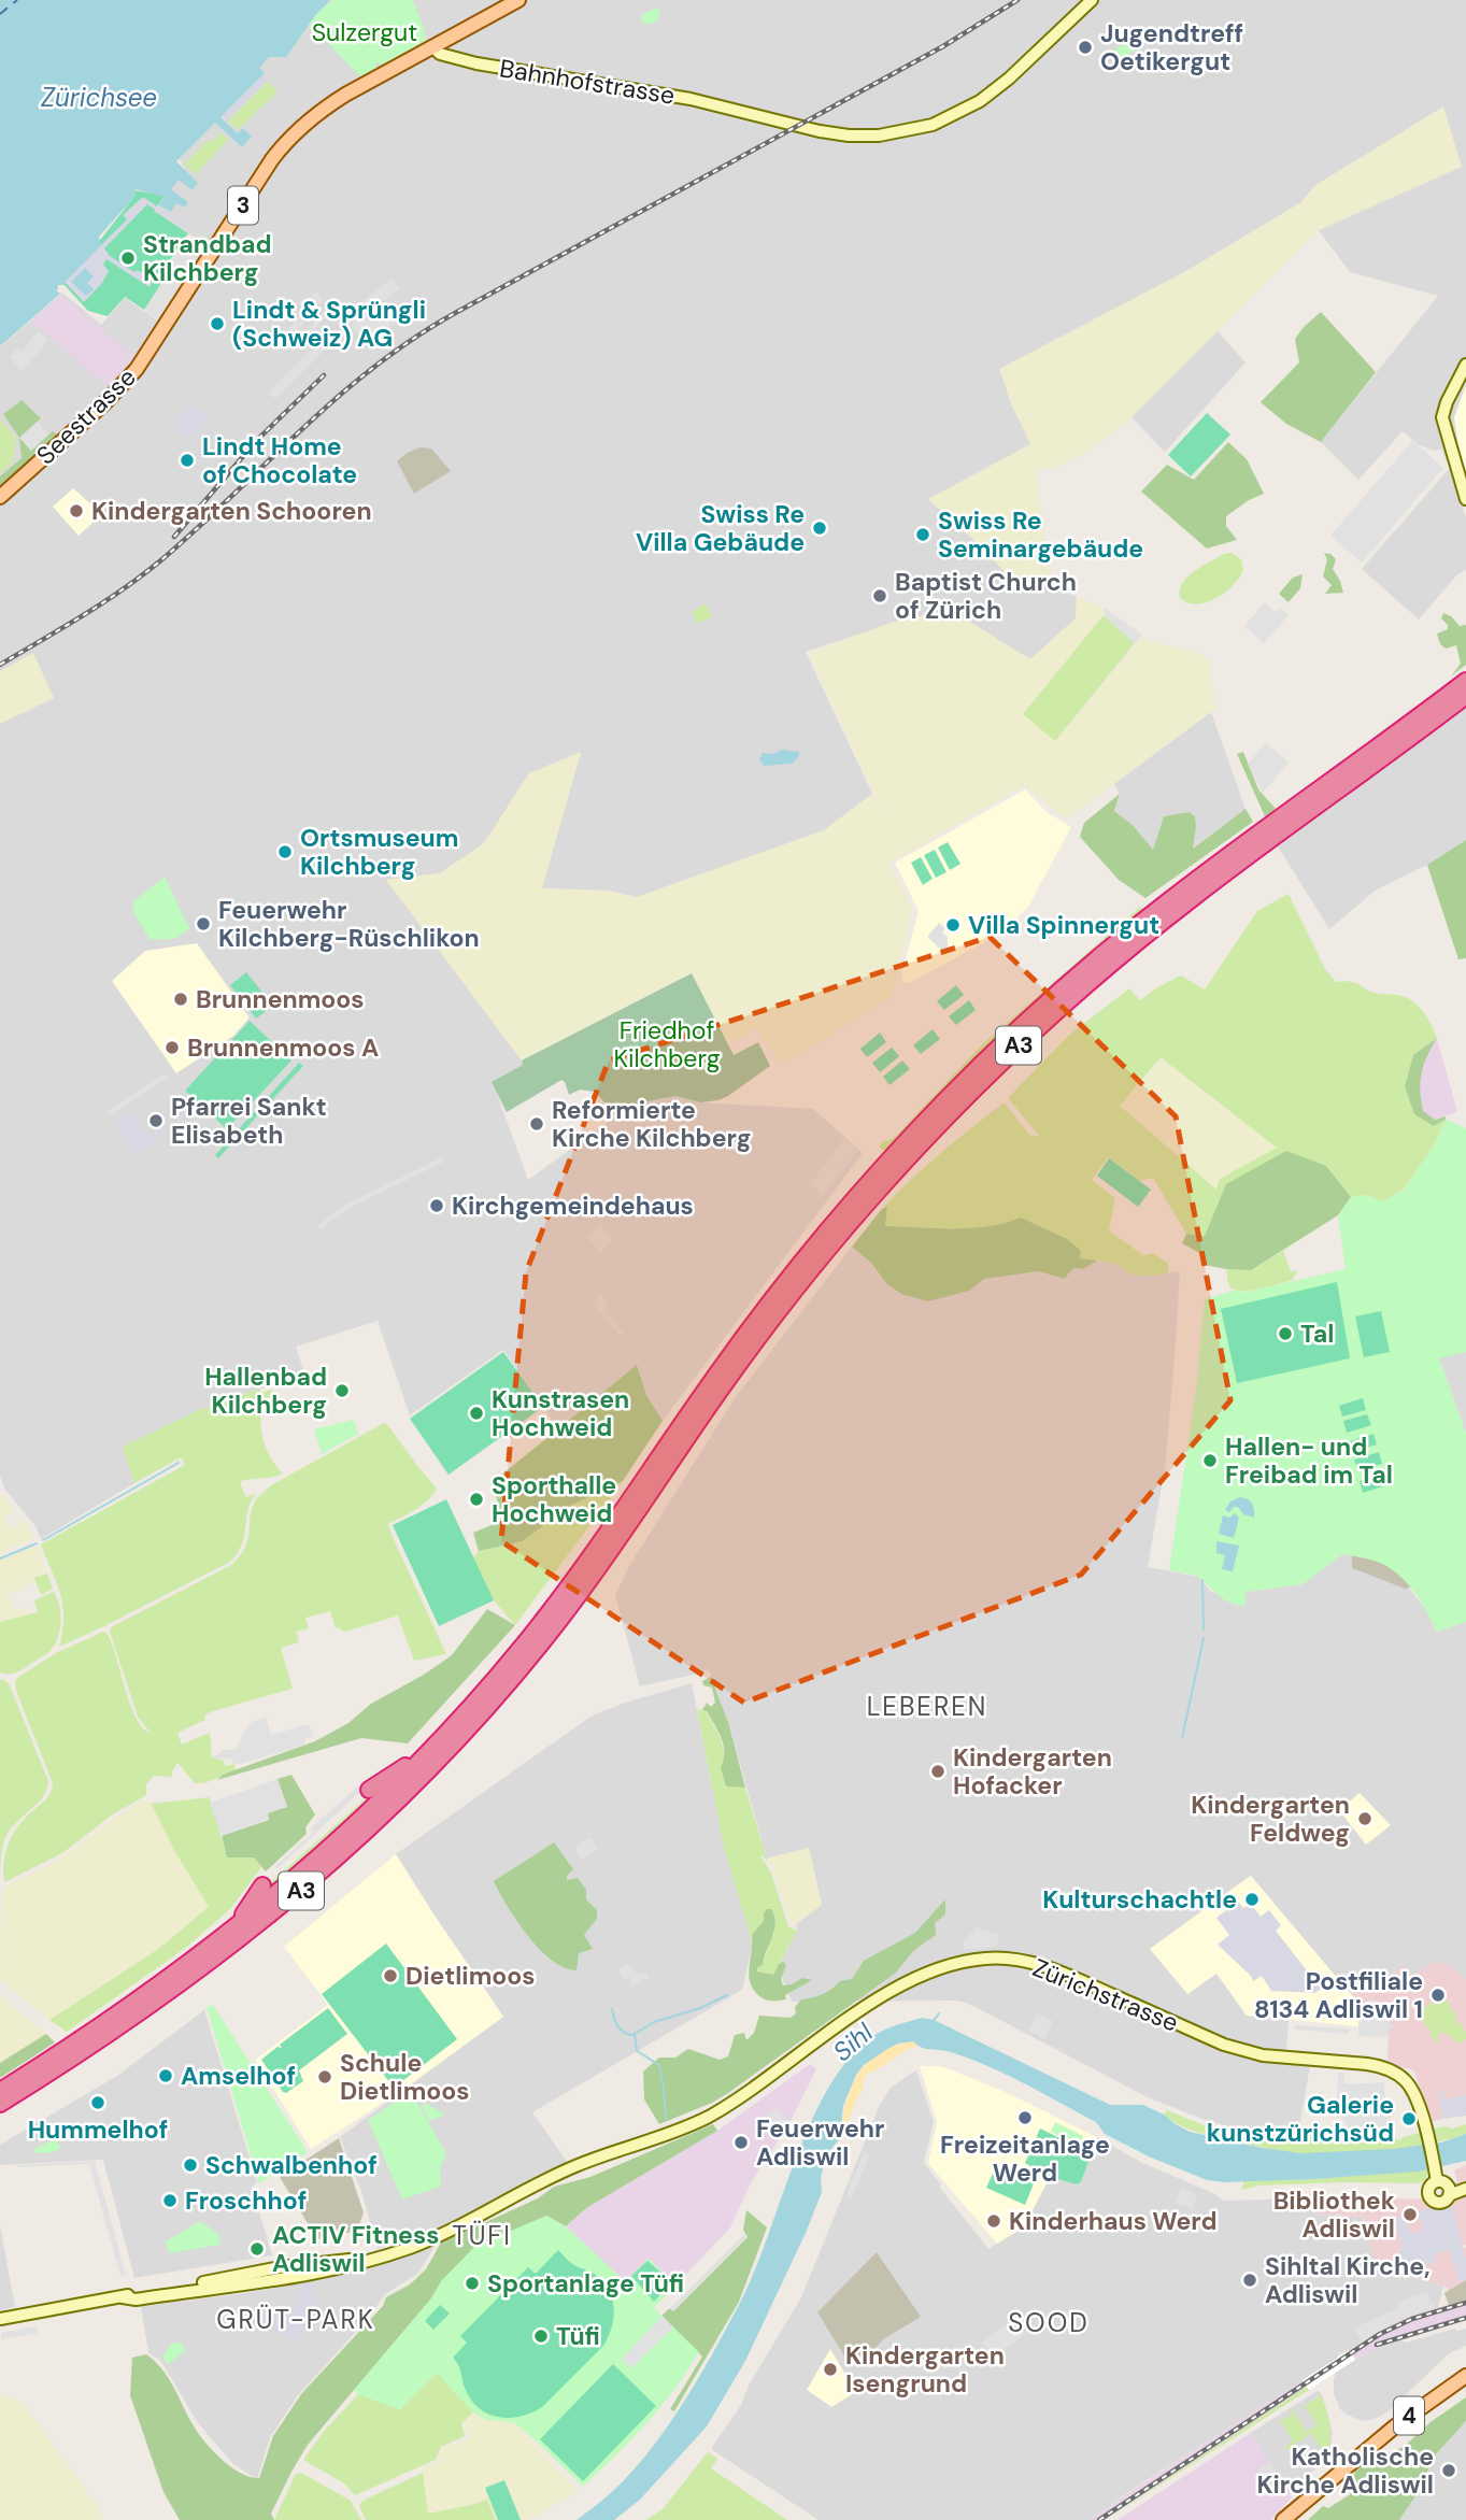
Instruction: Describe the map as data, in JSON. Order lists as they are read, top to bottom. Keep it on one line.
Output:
{"streets":{"highway":["A3"],"main road":["Bahnhofstrasse","3","Seestrasse","Zürichstrasse","4"]},"crossings":[["Bahnhofstrasse","Seestrasse"]],"districts":["LEBEREN","TÜFI","GRÜT-PARK","SOOD"],"water":["Zürichsee","Sihl"],"parks":["Sulzergut","Friedhof Kilchberg"],"places":["Jugendtreff Oetikergut","Strandbad Kilchberg","Lindt & Sprüngli (Schweiz) AG","Lindt Home of Chocolate","Kindergarten Schooren","Swiss Re Villa Gebäude","Swiss Re Seminargebäude","Baptist Church of Zürich","Ortsmuseum Kilchberg","Feuerwehr Kilchberg-Rüschlikon","Villa Spinnergut","Brunnenmoos","Brunnenmoos A","Pfarrei Sankt Elisabeth","Reformierte Kirche Kilchberg","Kirchgemeindehaus","Tal","Hallenbad Kilchberg","Kunstrasen Hochweid","Hallen- und Freibad im Tal","Sporthalle Hochweid","Kindergarten Hofacker","Kindergarten Feldweg","Kulturschachtle","Dietlimoos","Postfiliale 8134 Adliswil 1","Amselhof","Schule Dietlimoos","Hummelhof","Freizeitanlage Werd","Galerie kunstzürichsüd","Feuerwehr Adliswil","Schwalbenhof","Froschhof","Bibliothek Adliswil","Kinderhaus Werd","ACTIV Fitness Adliswil","Sihltal Kirche, Adliswil","Sportanlage Tüfi","Tüfi","Kindergarten Isengrund","Katholische Kirche Adliswil"]}
